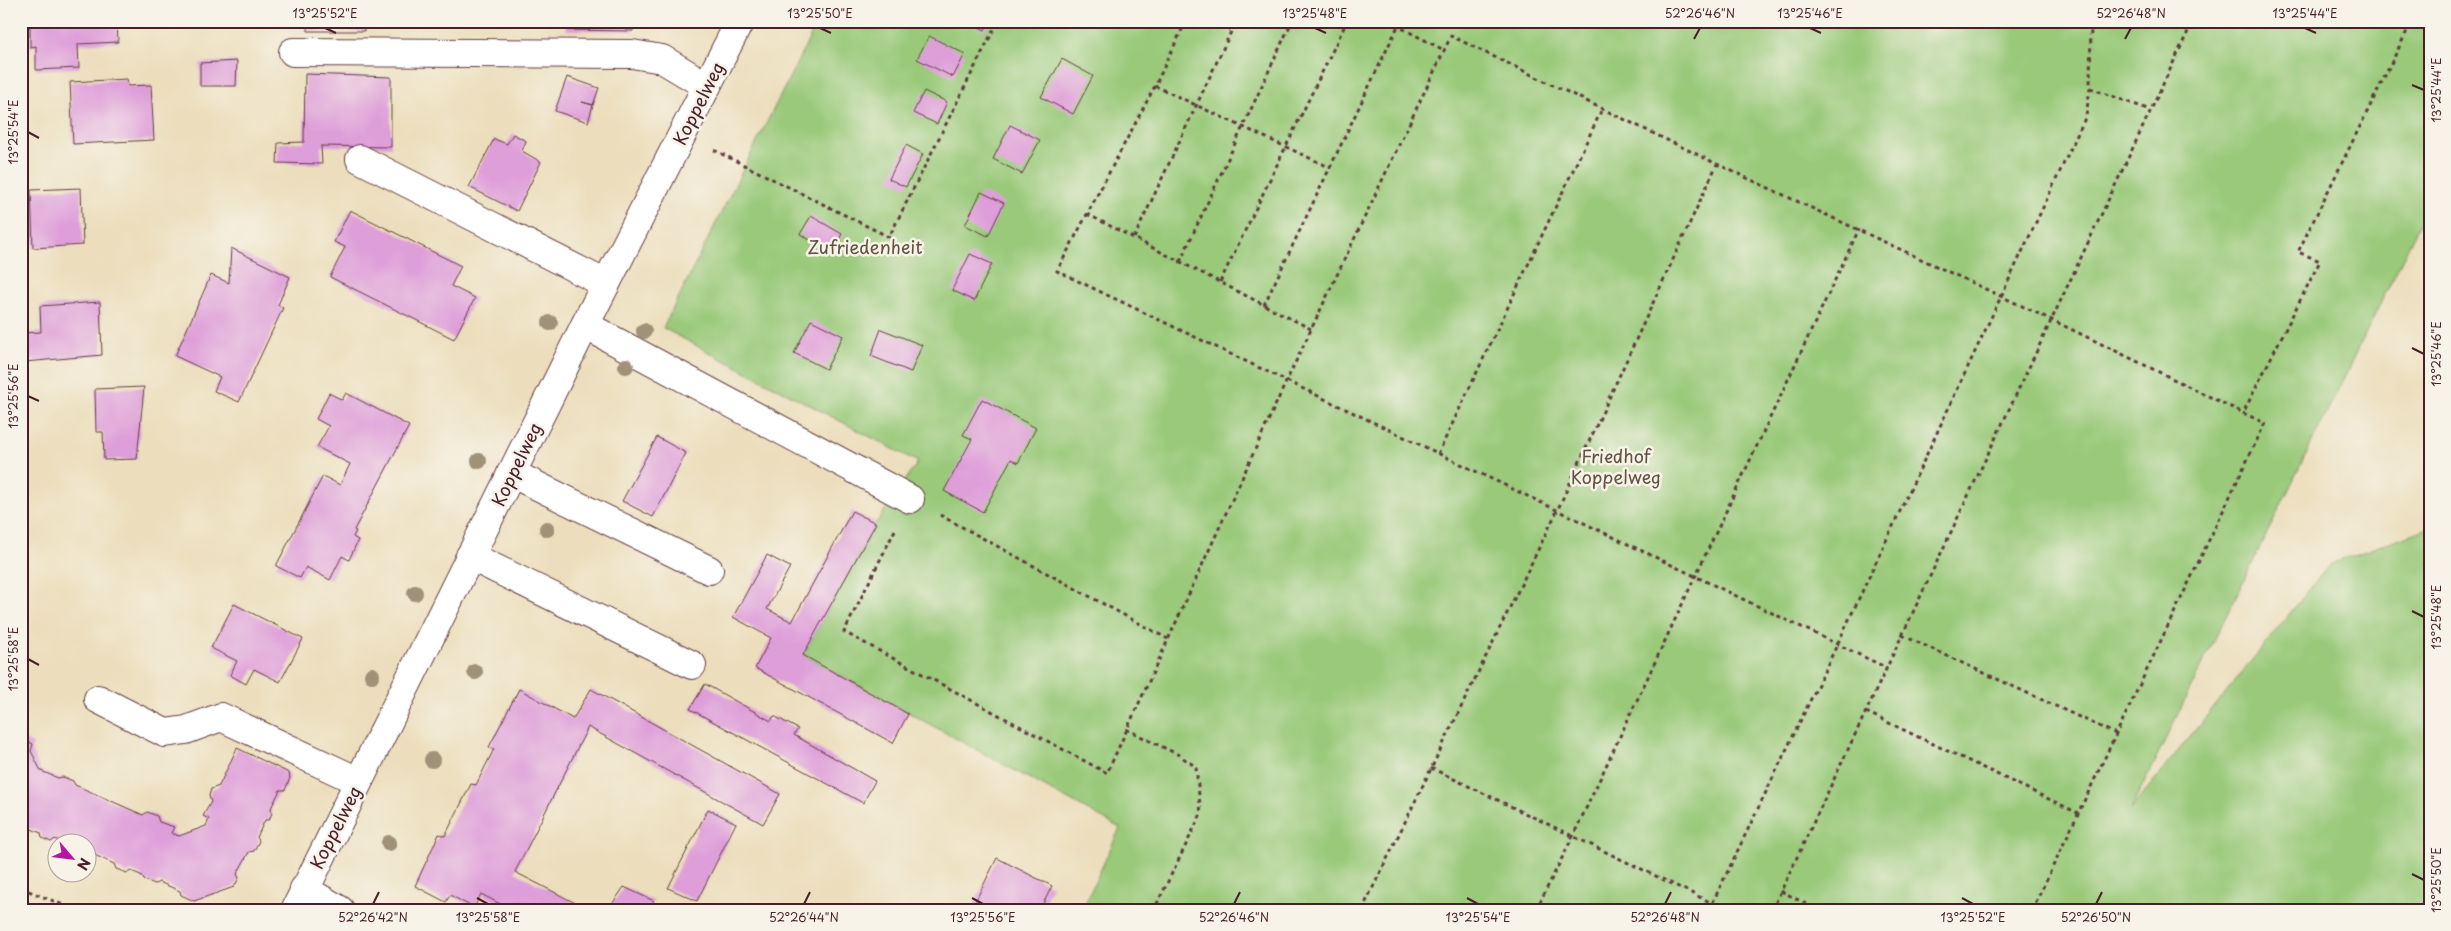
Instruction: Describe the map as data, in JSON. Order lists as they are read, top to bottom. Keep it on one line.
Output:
{"streets":{"street":["Koppelweg"]},"parks":["Zufriedenheit","Friedhof Koppelweg"],"north":"bottom right","coordinates":["13°25'52\"E","13°25'50\"E","13°25'48\"E","52°26'46\"N","13°25'46\"E","52°26'48\"N","13°25'44\"E","13°25'54\"E","13°25'56\"E","13°25'58\"E","52°26'42\"N","52°26'44\"N","52°26'50\"N"]}
